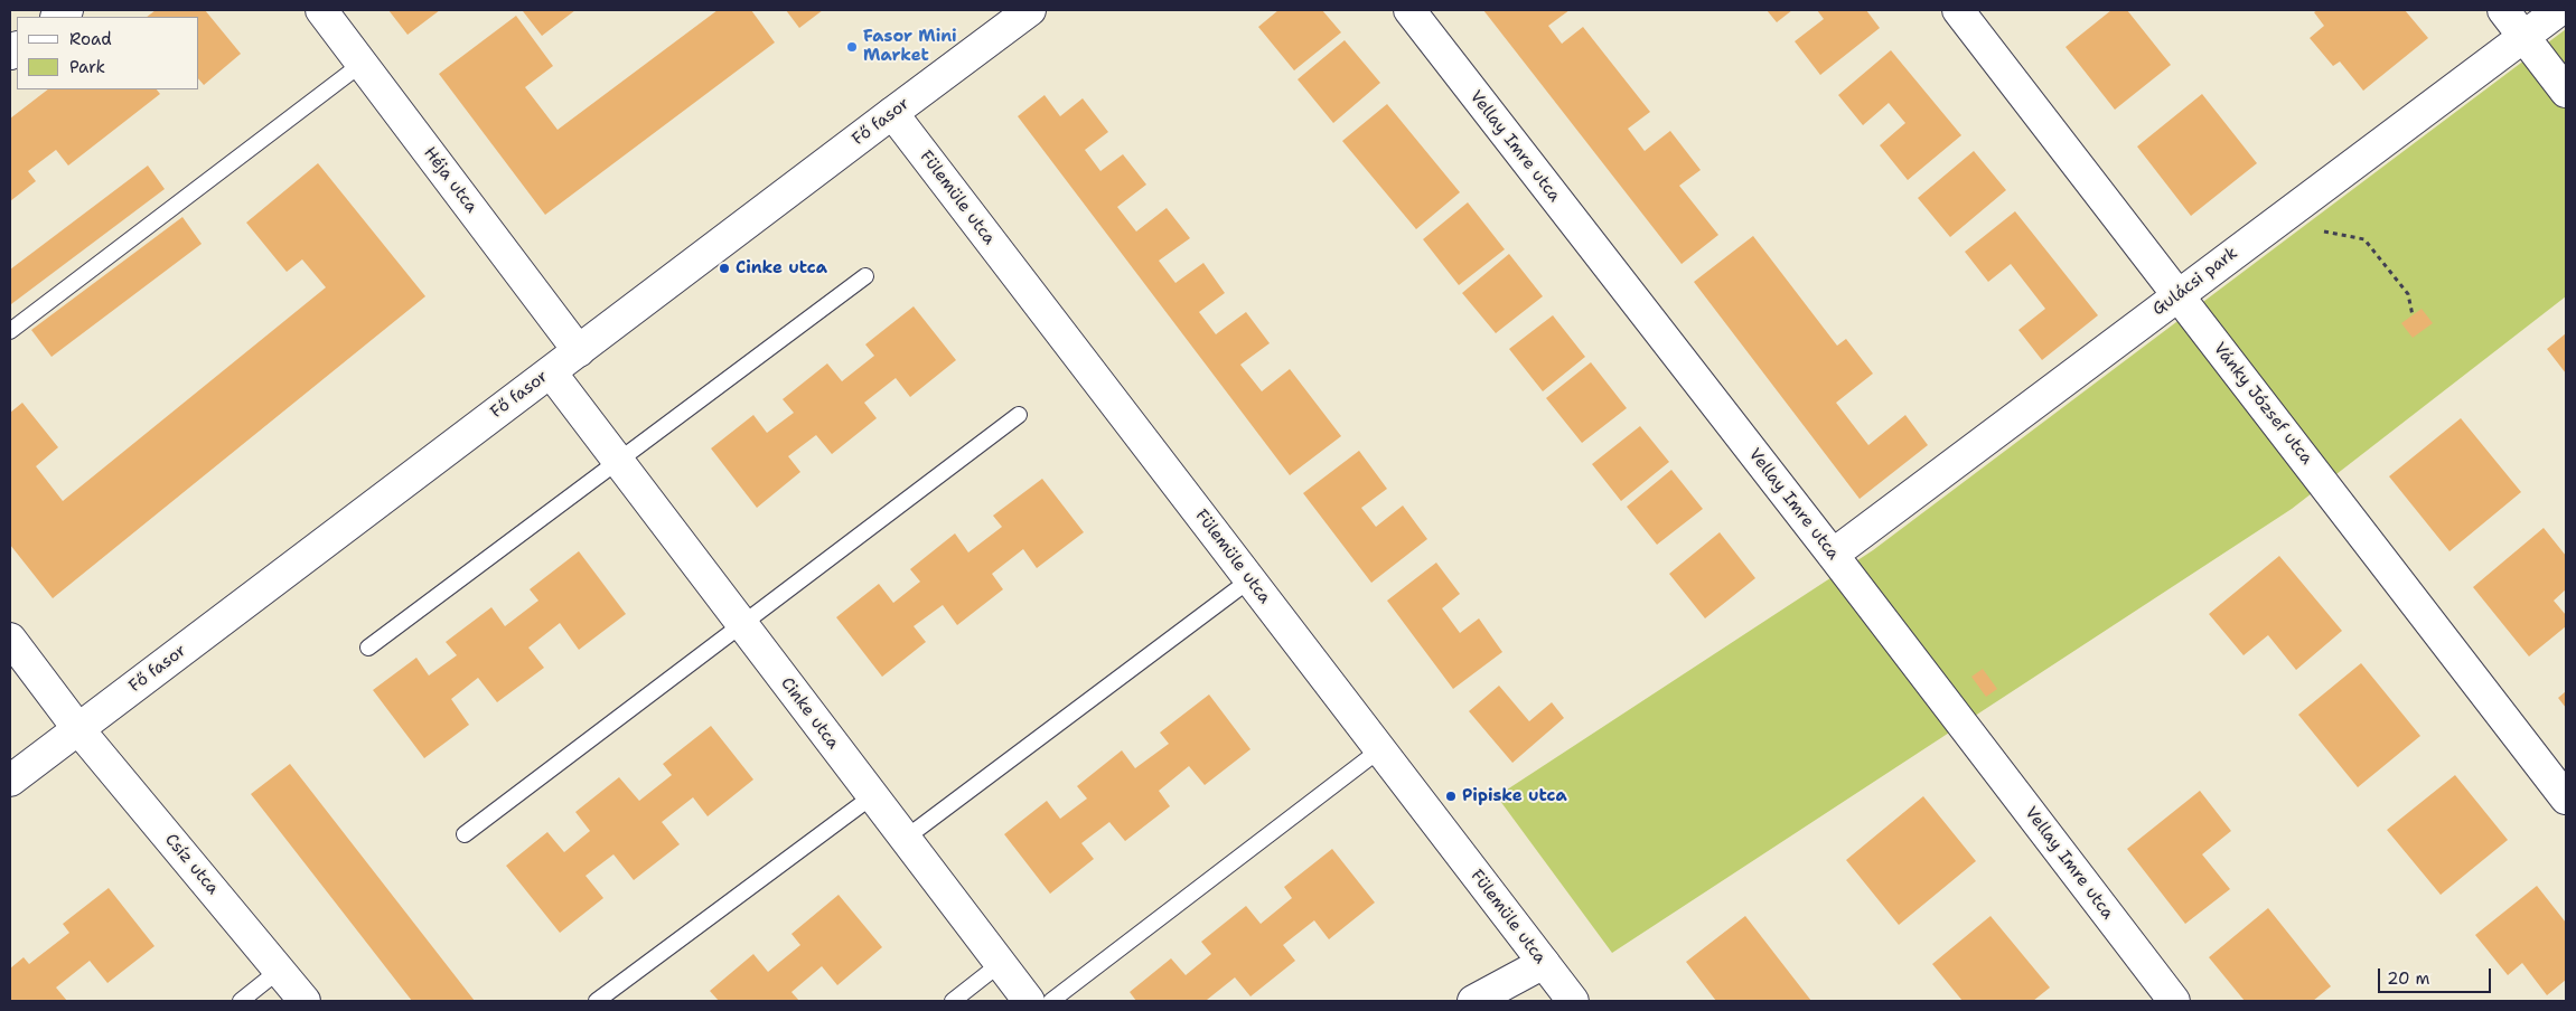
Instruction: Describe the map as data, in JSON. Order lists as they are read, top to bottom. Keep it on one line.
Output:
{"streets":{"street":["Fő fasor","Vellay Imre utca","Héja utca","Fülemüle utca","Gulácsi park","Vánky József utca","Cinke utca","Csíz utca"]},"crossings":[["Fő fasor","Héja utca"],["Fő fasor","Fülemüle utca"],["Fő fasor","Cinke utca"],["Fő fasor","Csíz utca"],["Vellay Imre utca","Gulácsi park"],["Gulácsi park","Vánky József utca"]],"places":["Fasor Mini Market","Cinke utca","Pipiske utca"],"legend":["Road","Park"],"scale_bar":"20 m"}
